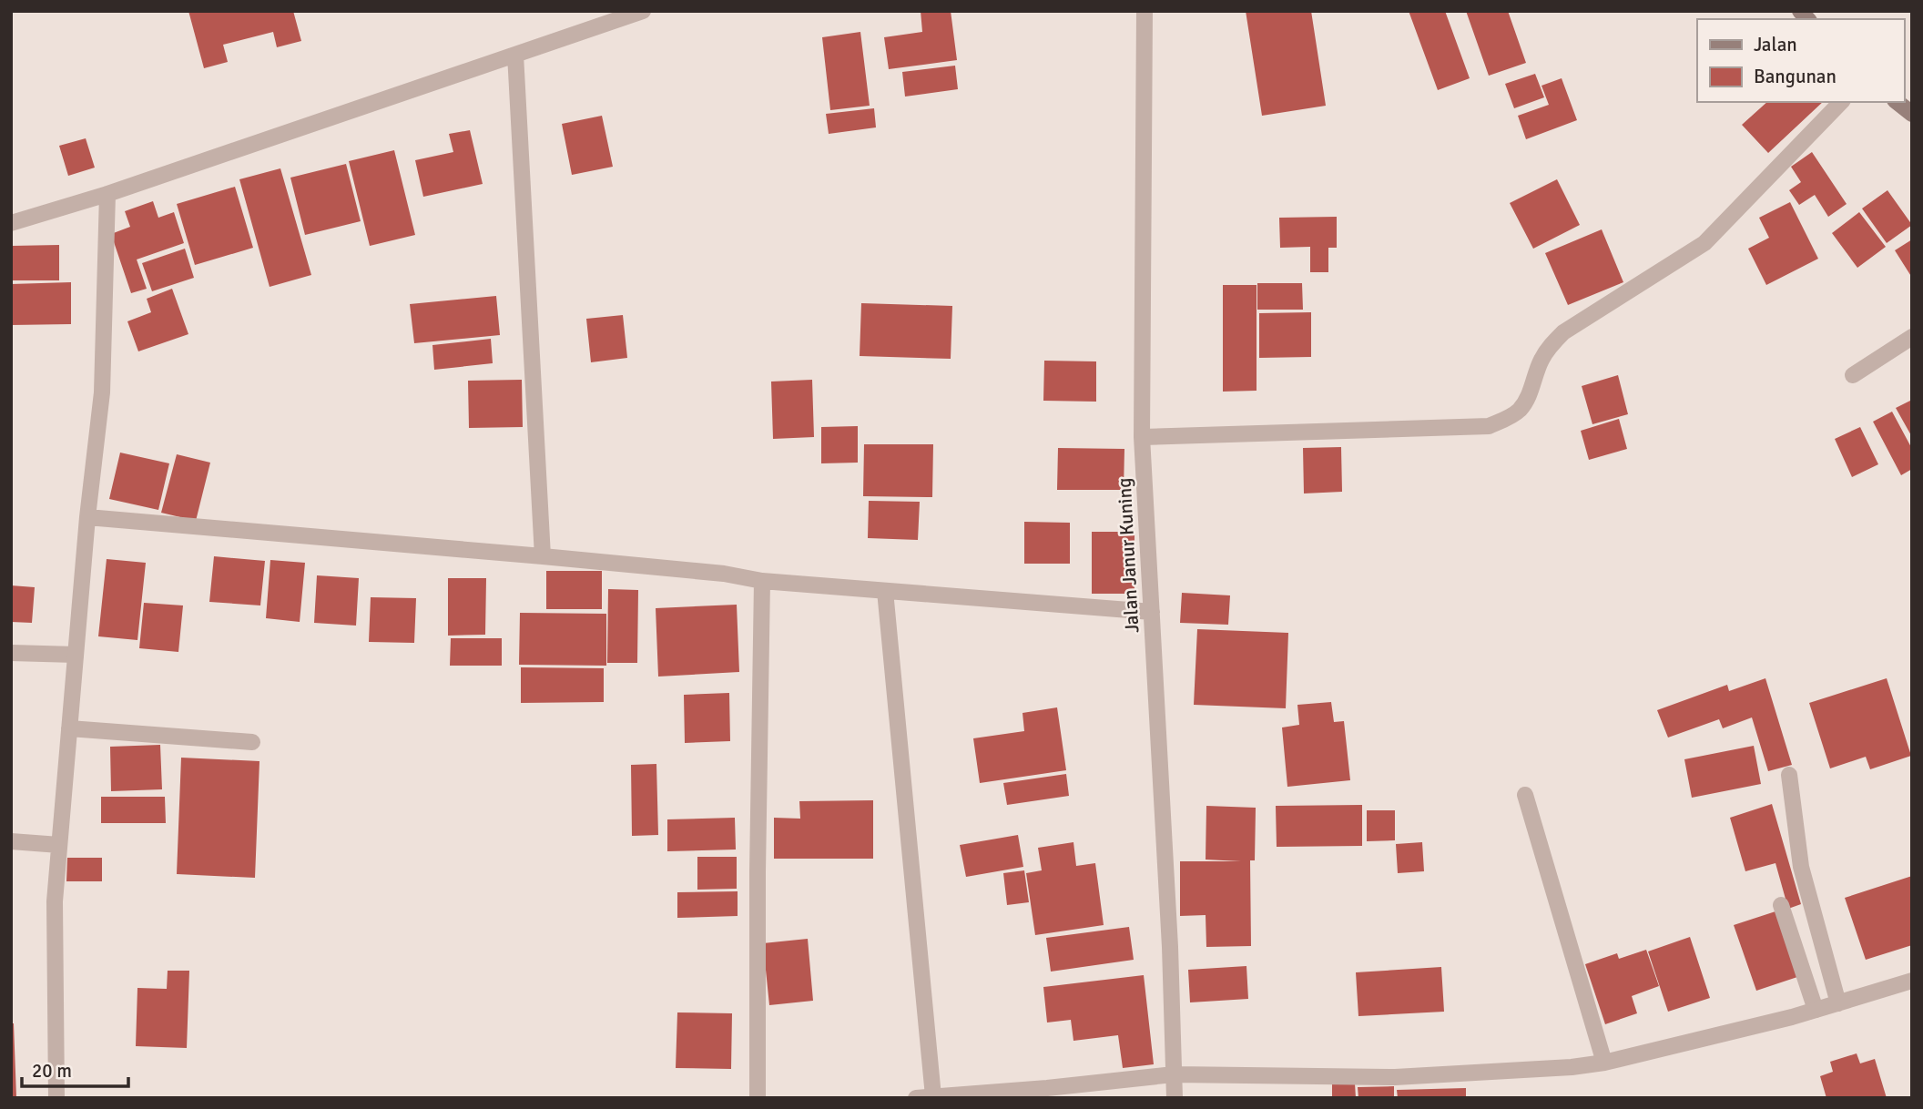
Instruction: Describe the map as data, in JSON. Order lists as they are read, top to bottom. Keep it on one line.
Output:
{"streets":{"street":["Jalan Janur Kuning"]},"legend":["Jalan","Bangunan"],"scale_bar":"20 m"}
